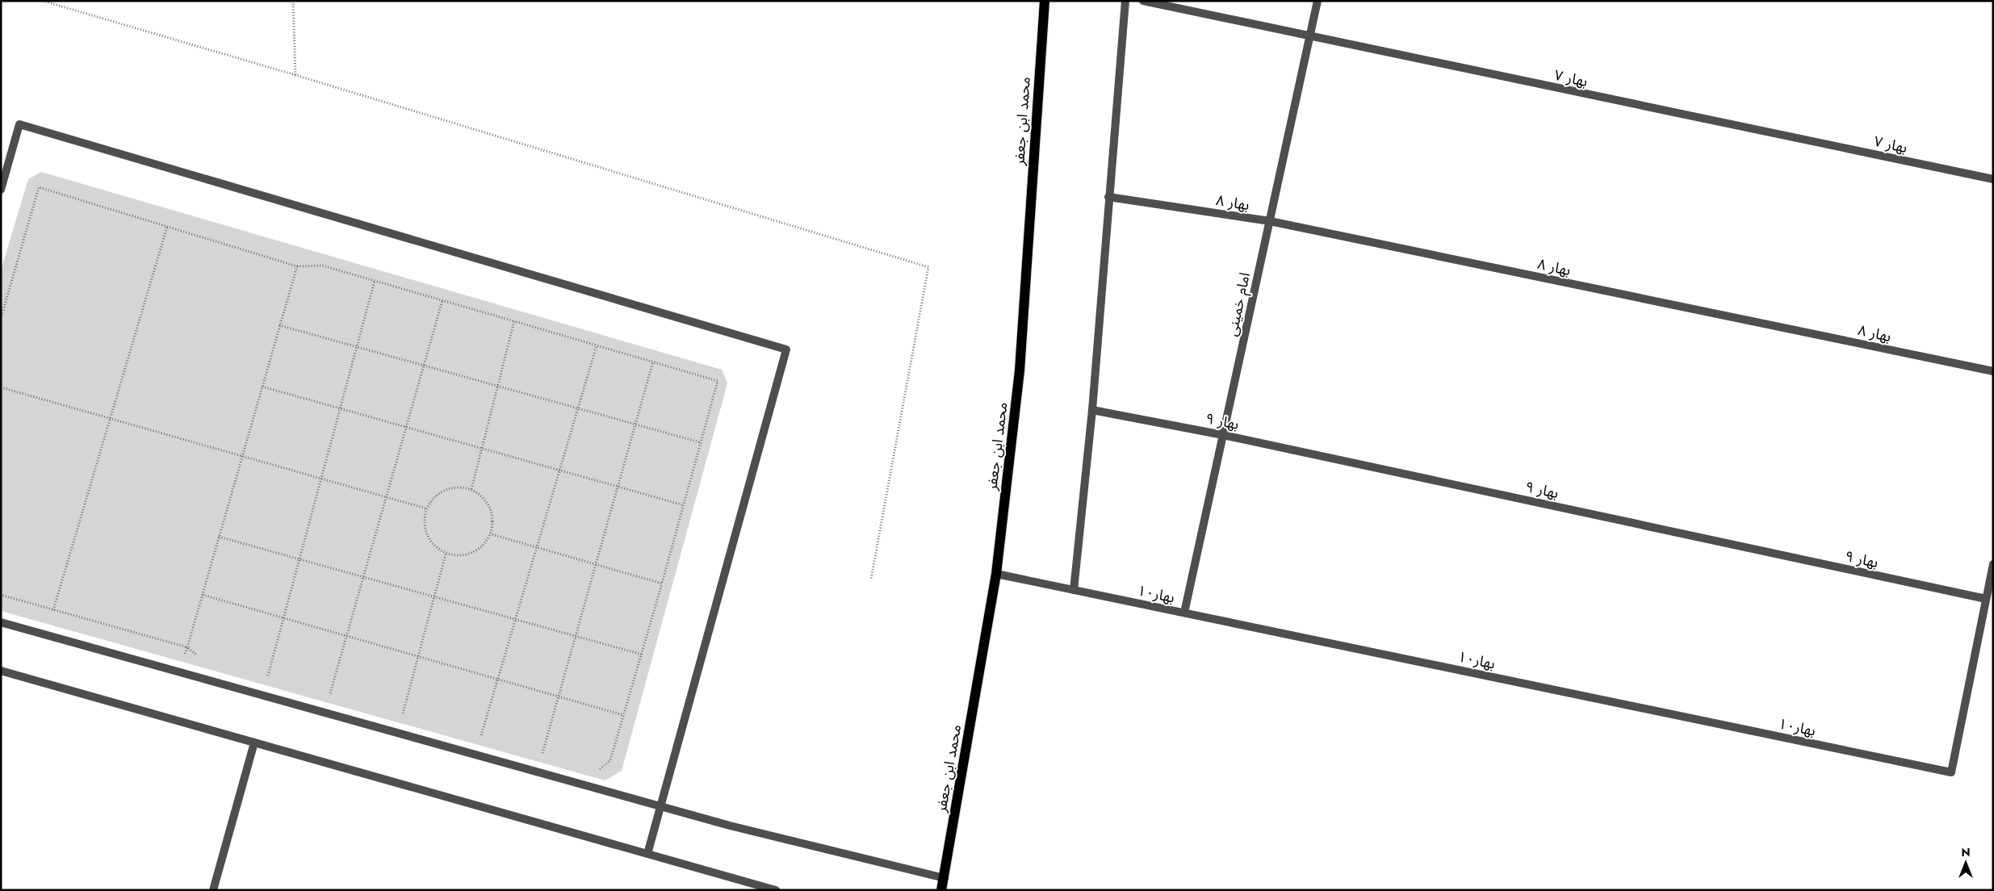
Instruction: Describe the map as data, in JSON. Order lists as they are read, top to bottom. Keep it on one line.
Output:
{"streets":{"main road":["محمد ابن جعفر"],"street":["بهار ۷","بهار ۸","امام خمینی","بهار ۹","بهار۱۰"]},"crossings":[["بهار ۷","امام خمینی"],["محمد ابن جعفر","بهار۱۰"],["بهار ۸","امام خمینی"],["امام خمینی","بهار ۹"],["امام خمینی","بهار۱۰"],["بهار ۹","بهار۱۰"]],"north":"top"}
